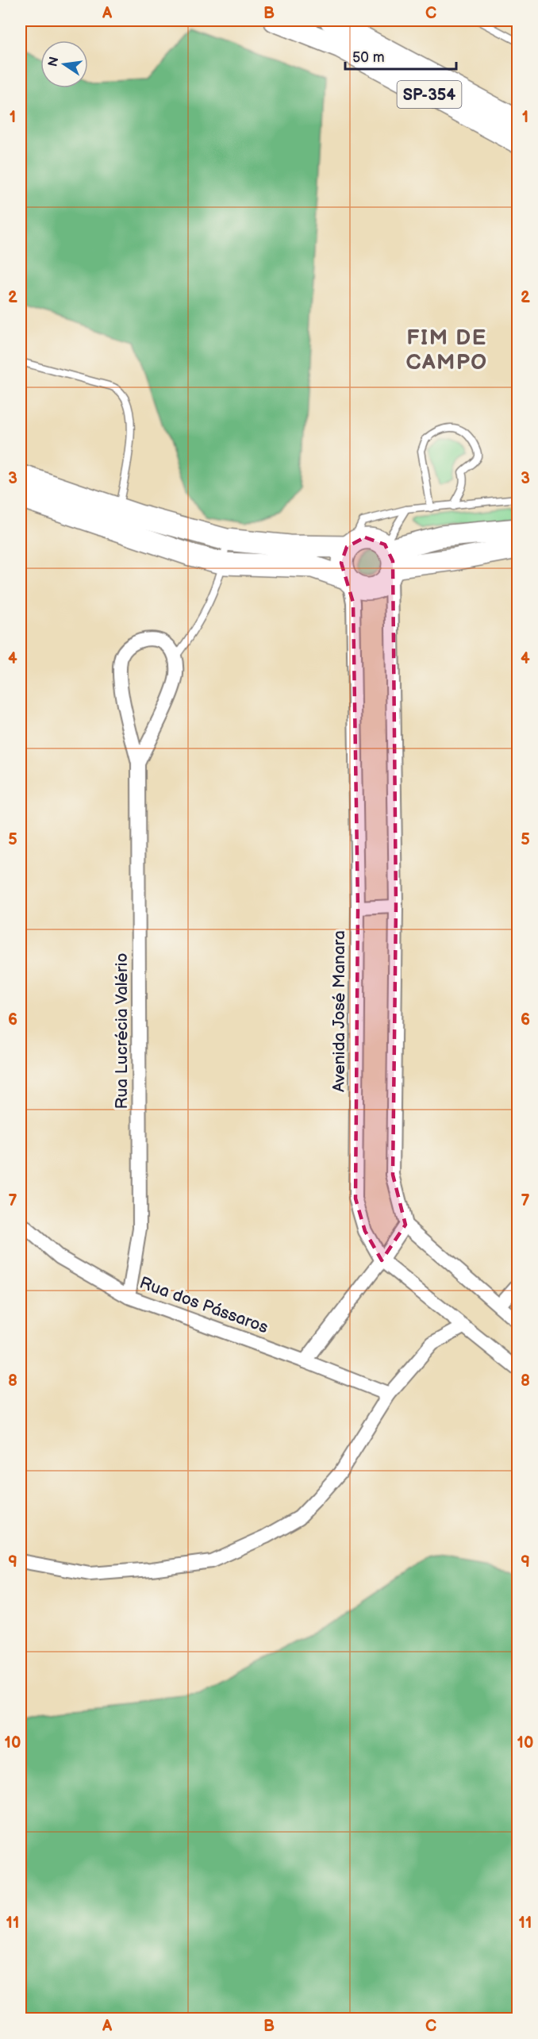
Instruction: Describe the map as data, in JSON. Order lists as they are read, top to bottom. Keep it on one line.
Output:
{"streets":{"main road":["SP-354"],"street":["Avenida José Manara","Rua Lucrécia Valério","Rua dos Pássaros"]},"crossings":[["Rua Lucrécia Valério","Rua dos Pássaros"]],"districts":["FIM DE CAMPO"],"scale_bar":"50 m","north":"left","grid":{"columns":["A","B","C"],"rows":["1","2","3","4","5","6","7","8","9","10","11"]}}
